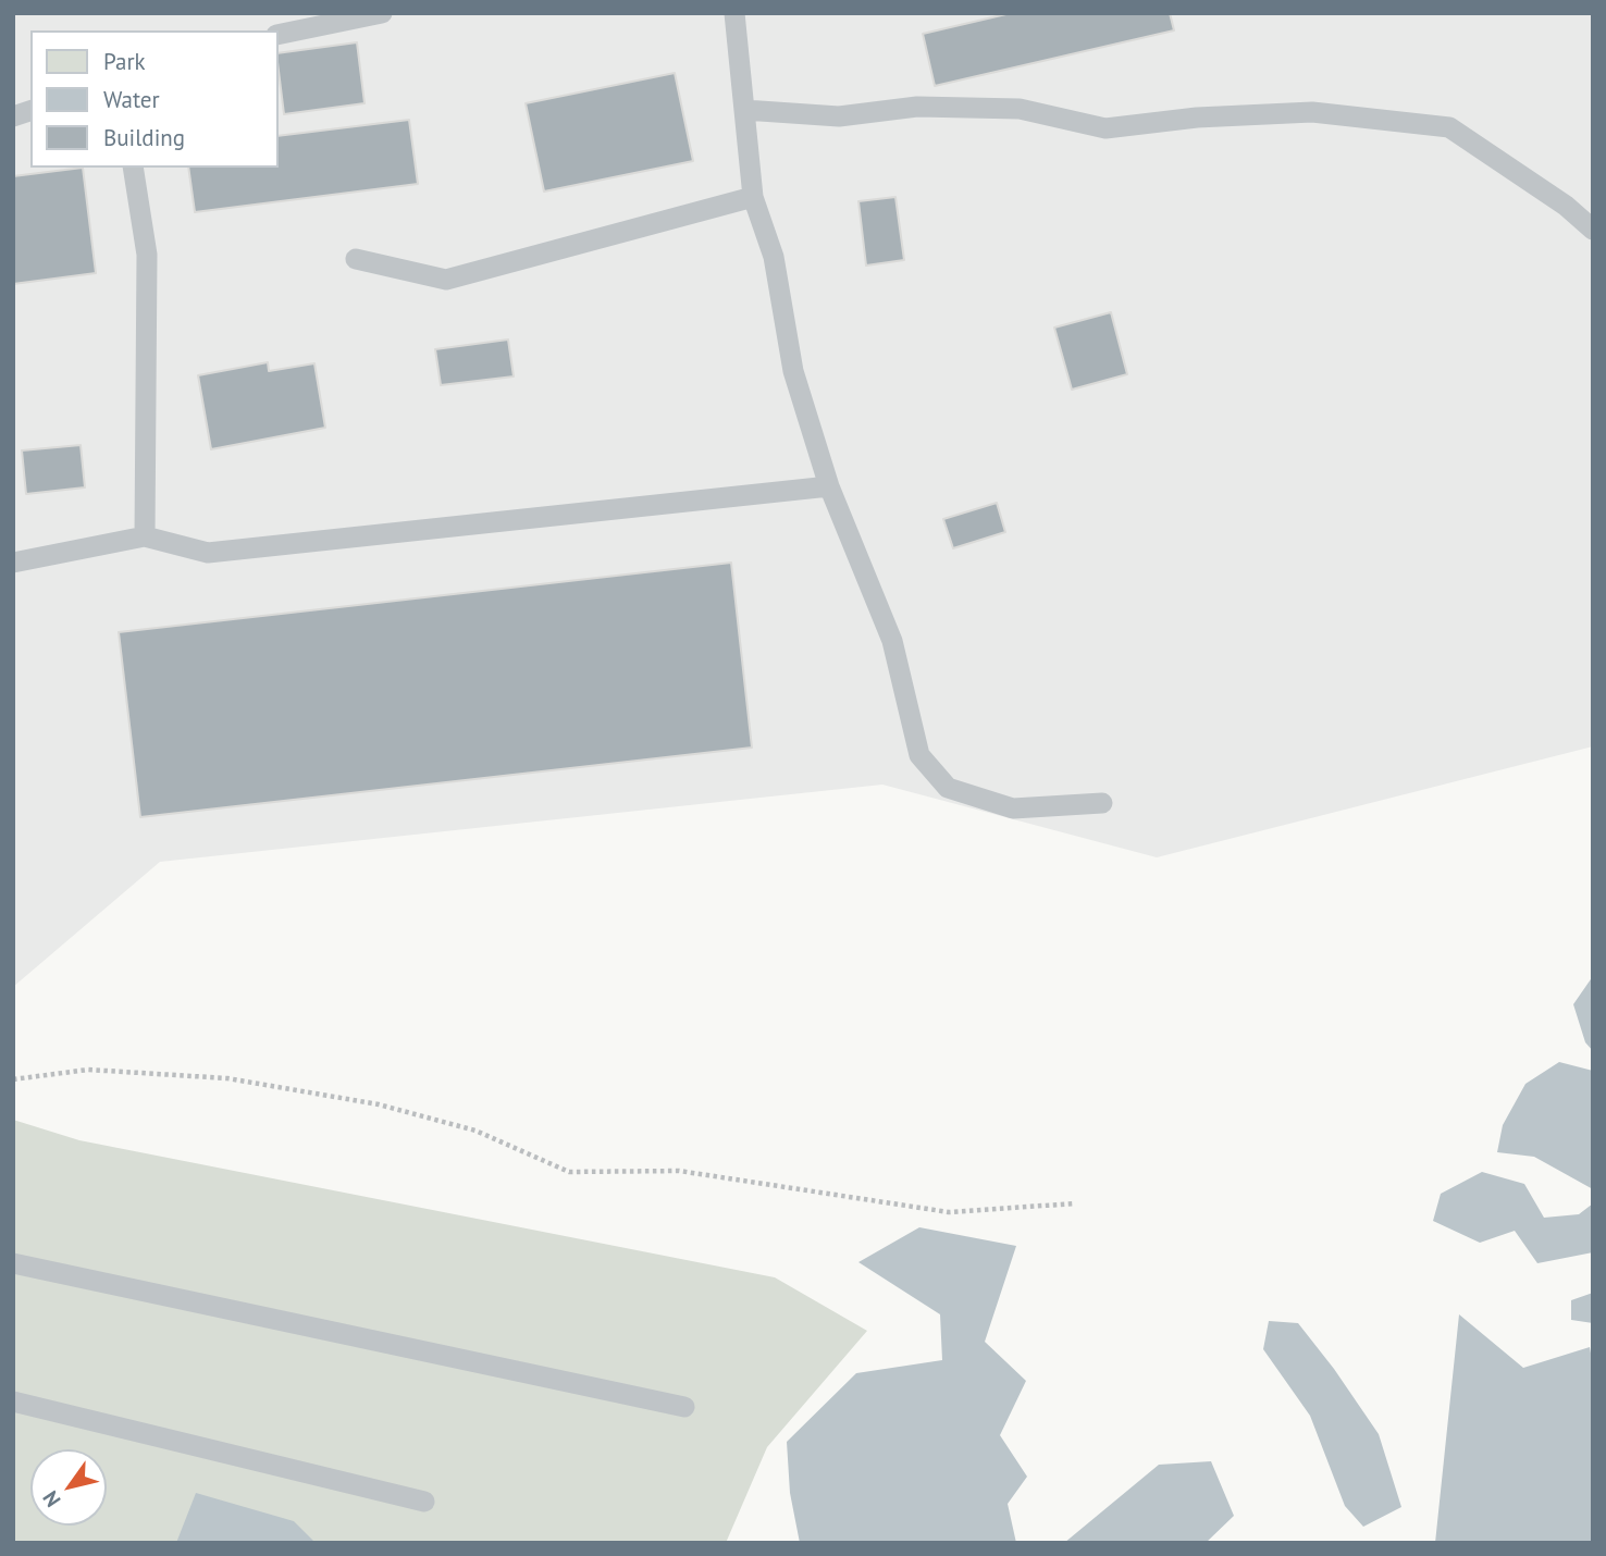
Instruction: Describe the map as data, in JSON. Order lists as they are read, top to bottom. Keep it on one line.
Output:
{"legend":["Park","Water","Building"],"north":"bottom left"}
